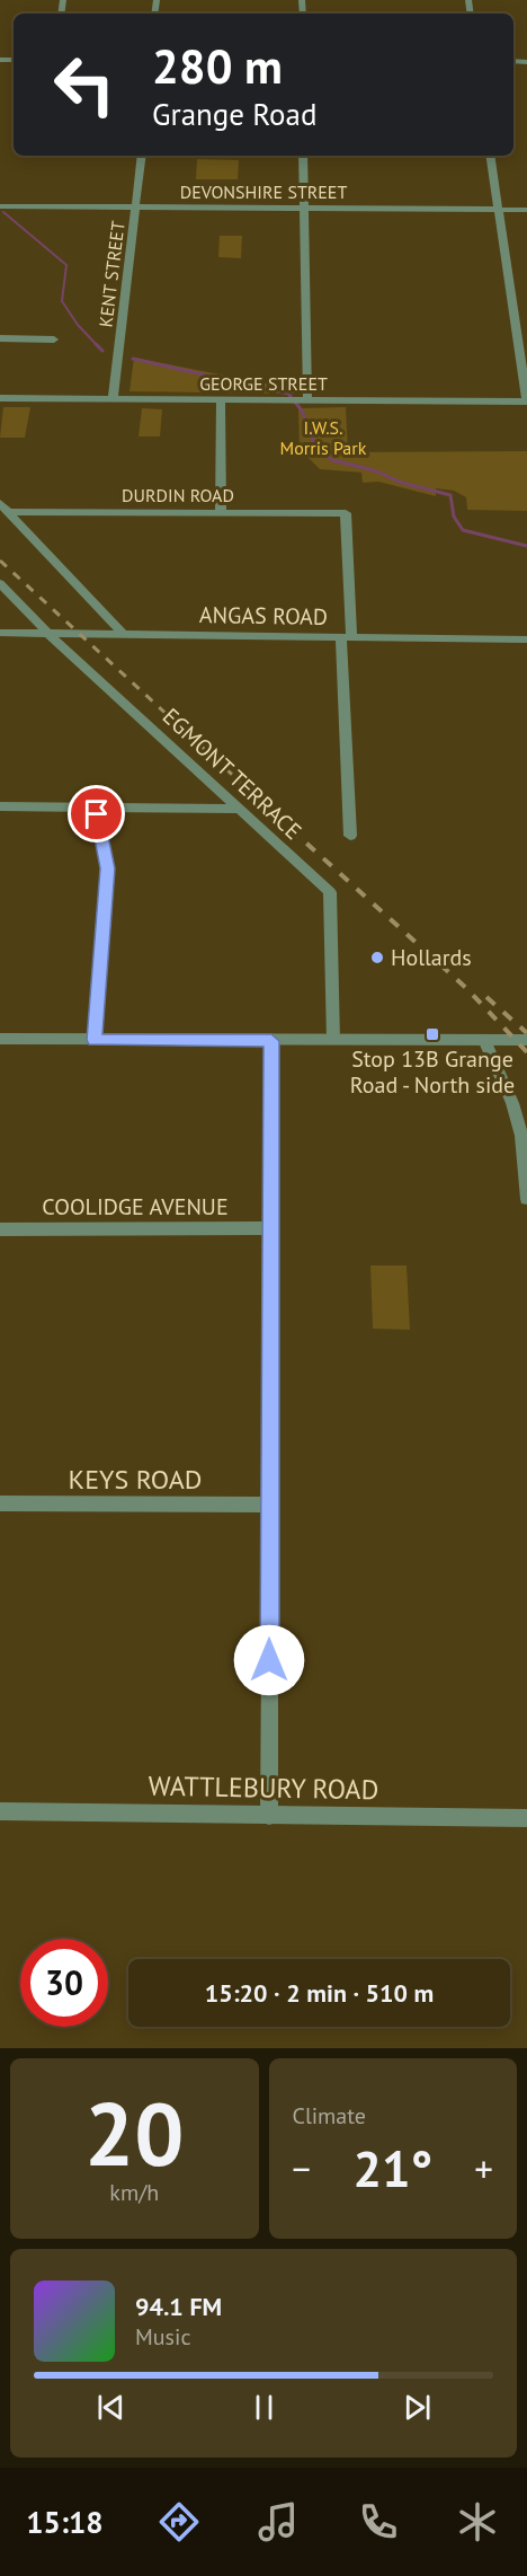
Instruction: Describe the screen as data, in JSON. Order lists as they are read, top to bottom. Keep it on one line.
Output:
{"streets":{"street":["DEVONSHIRE STREET","KENT STREET","GEORGE STREET","DURDIN ROAD","ANGAS ROAD","EGMONT TERRACE","COOLIDGE AVENUE","KEYS ROAD","WATTLEBURY ROAD"]},"crossings":[["DEVONSHIRE STREET","KENT STREET"],["KENT STREET","GEORGE STREET"],["DURDIN ROAD","ANGAS ROAD"],["ANGAS ROAD","EGMONT TERRACE"]],"parks":["I.W.S. Morris Park"],"places":{"other":["Hollards"],"transit":["Stop 13B Grange Road - North side"]},"page":{"turn":["280 m","Grange Road"],"limit":"30","trip":"15:20 · 2 min · 510 m","tile":[["20","km/h"],"Climate"],"heat":["−","21°","+"],"song":["94.1 FM","Music"],"tabs":"15:18"}}
